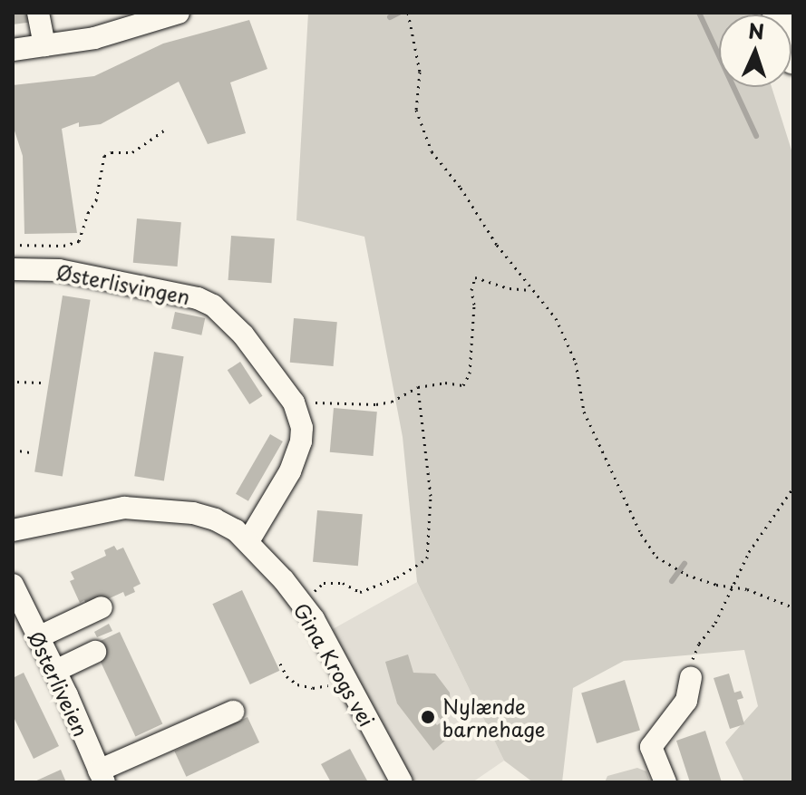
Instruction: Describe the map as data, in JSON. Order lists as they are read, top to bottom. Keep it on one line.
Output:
{"streets":{"street":["Østerlisvingen","Gina Krogs vei","Østerliveien"]},"crossings":[["Østerlisvingen","Gina Krogs vei"]],"places":["Nylænde barnehage"],"north":"top"}
